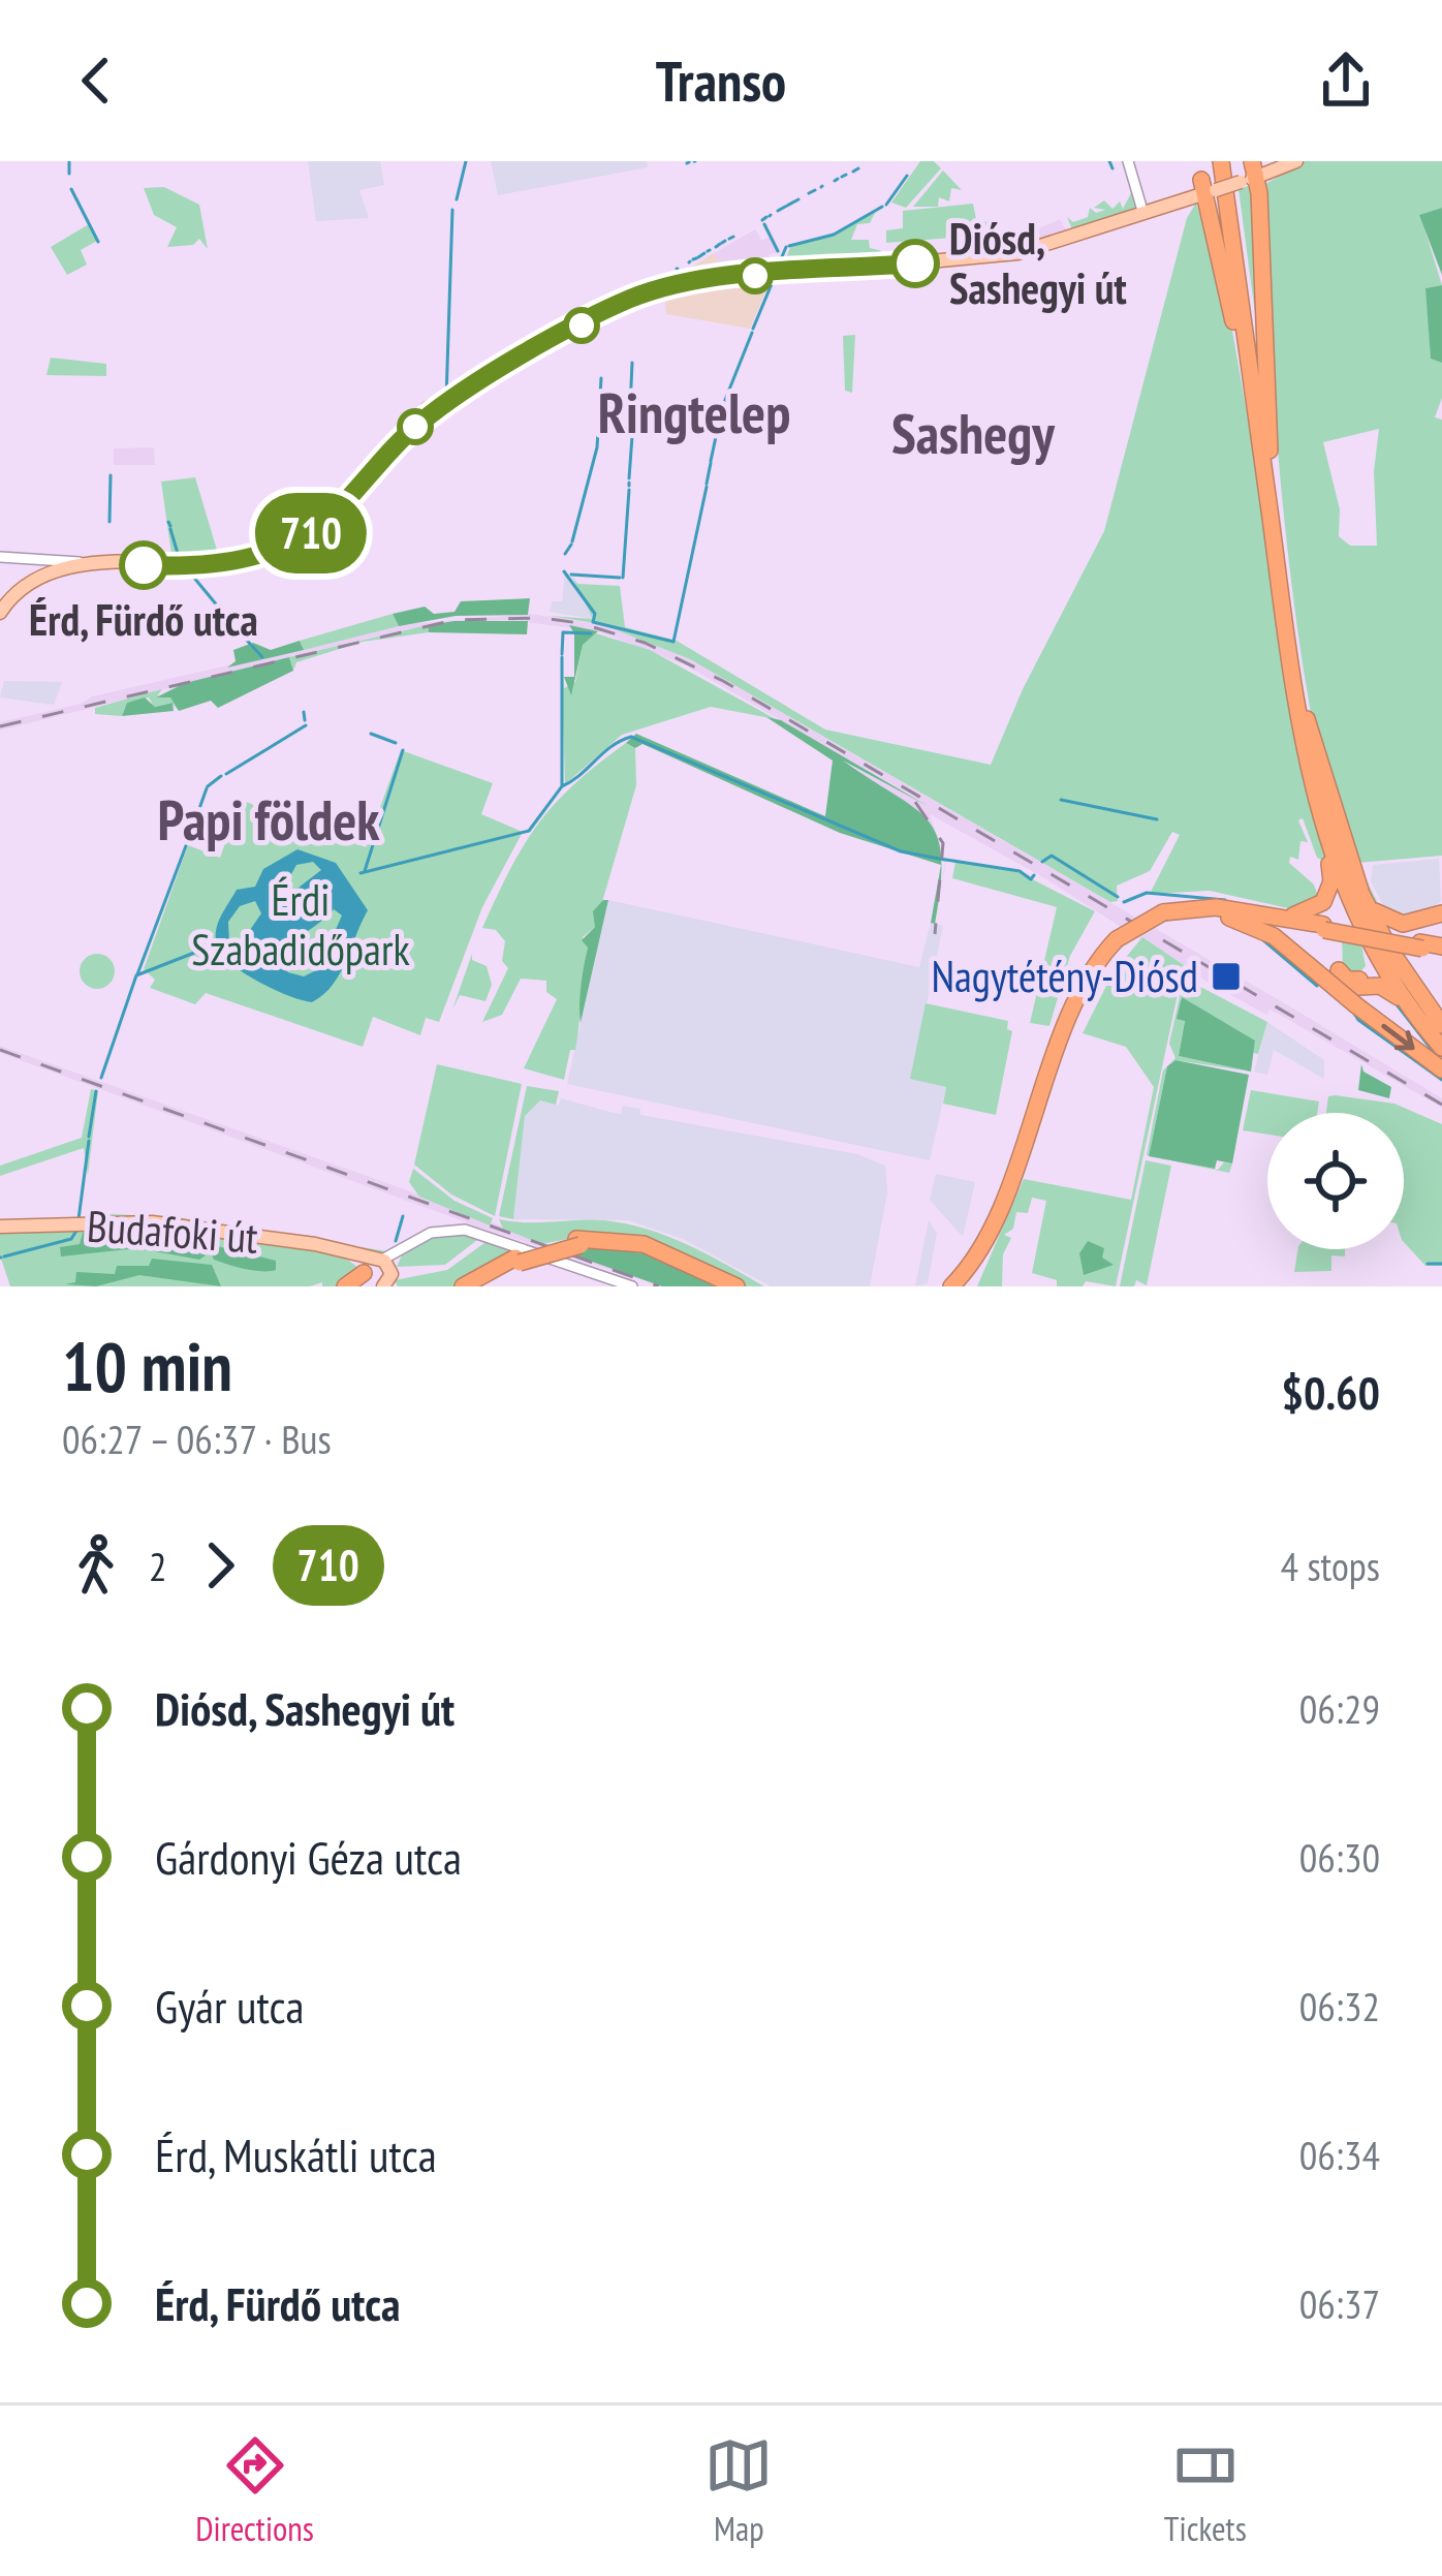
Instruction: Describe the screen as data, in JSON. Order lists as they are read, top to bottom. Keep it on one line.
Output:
{"streets":{"main road":["Budafoki út"]},"districts":["Ringtelep","Sashegy","Papi földek"],"parks":["Érdi Szabadidőpark"],"places":{"other":["Diósd, Sashegyi út","Érd, Fürdő utca"],"transit":["Nagytétény-Diósd"]},"lines":["bus line 710"],"page":{"header":"Transo","on_map":"710","heading":["10 min","06:27 – 06:37 · Bus","$0.60"],"legs":["2","710","4 stops"],"list":[{"name":"Diósd, Sashegyi út","value":"06:29"},{"name":"Gárdonyi Géza utca","value":"06:30"},{"name":"Gyár utca","value":"06:32"},{"name":"Érd, Muskátli utca","value":"06:34"},{"name":"Érd, Fürdő utca","value":"06:37"}],"tabs":["Directions","Map","Tickets"]}}
